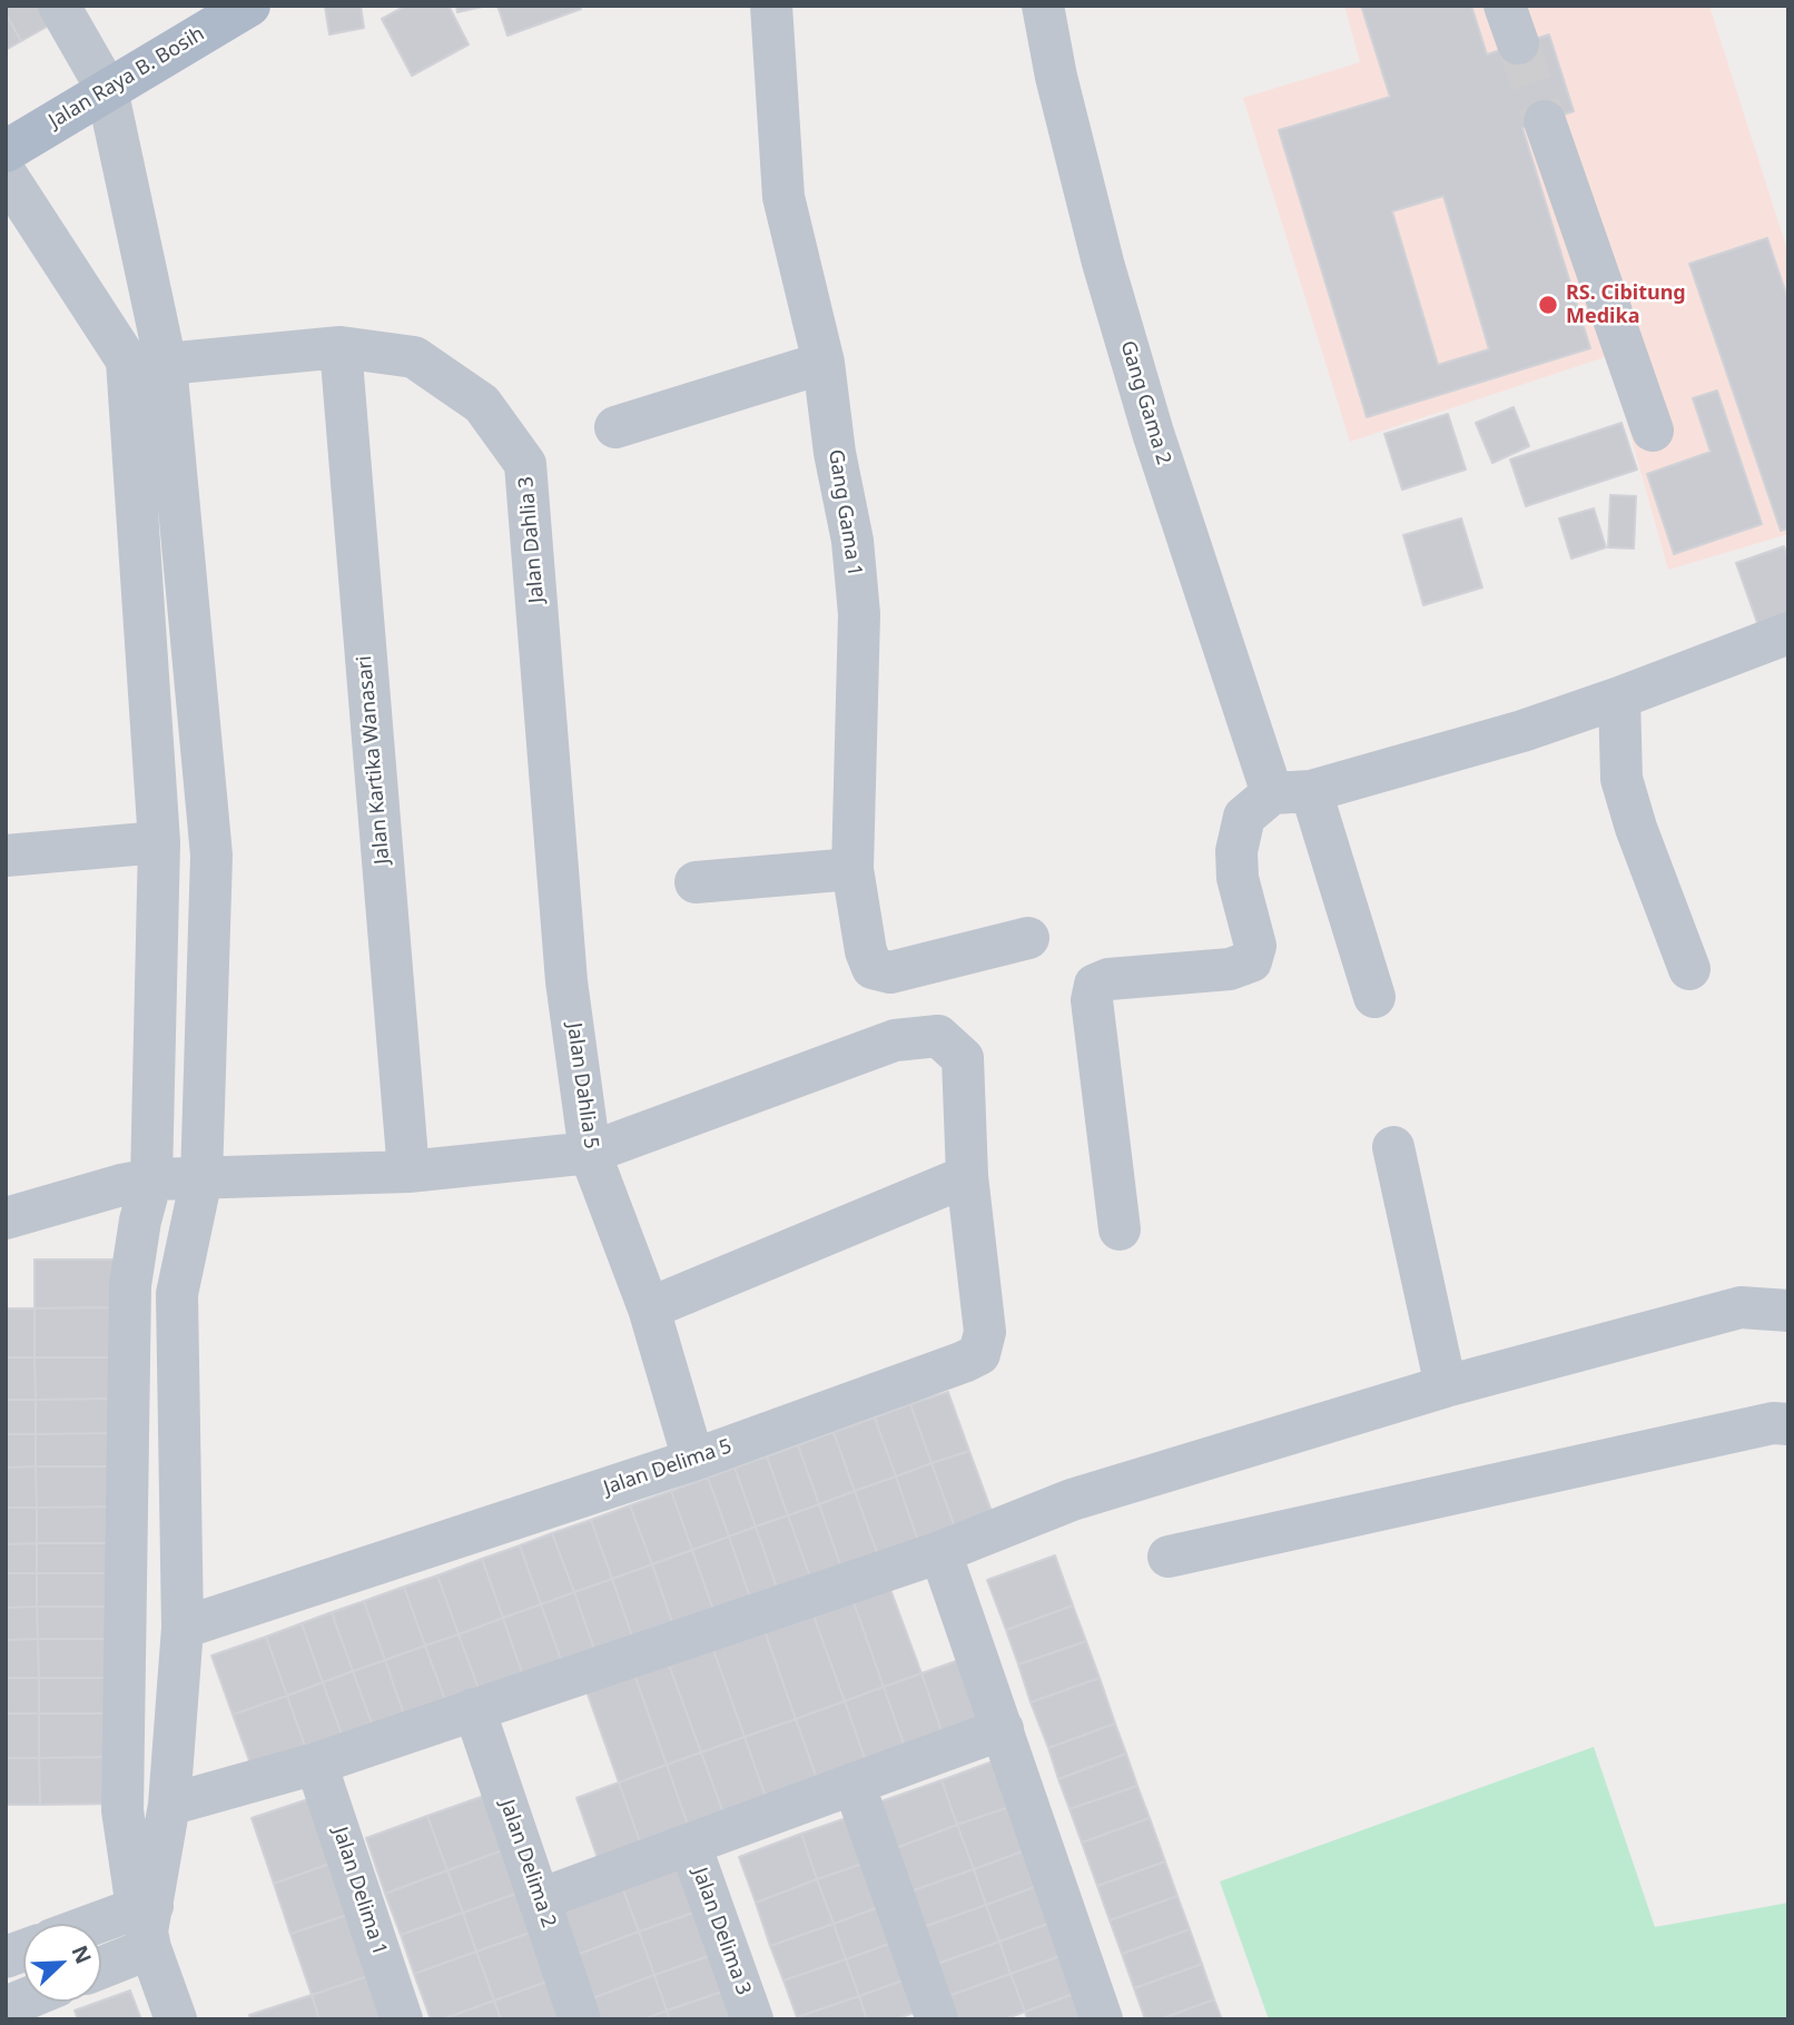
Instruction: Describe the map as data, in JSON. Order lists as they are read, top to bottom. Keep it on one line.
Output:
{"streets":{"main road":["Jalan Raya B. Bosih"],"street":["Gang Gama 2","Gang Gama 1","Jalan Dahlia 3","Jalan Kartika Wanasari","Jalan Dahlia 5","Jalan Delima 5","Jalan Delima 2","Jalan Delima 1","Jalan Delima 3"]},"crossings":[["Jalan Dahlia 3","Jalan Kartika Wanasari"],["Jalan Dahlia 3","Jalan Dahlia 5"],["Jalan Kartika Wanasari","Jalan Delima 5"],["Jalan Dahlia 5","Jalan Delima 5"]],"places":["RS. Cibitung Medika"],"north":"top right"}
